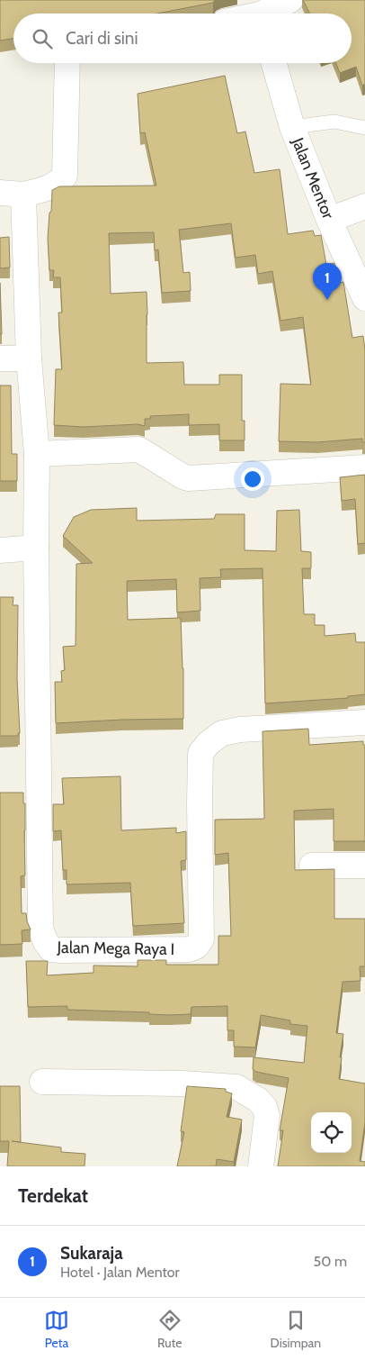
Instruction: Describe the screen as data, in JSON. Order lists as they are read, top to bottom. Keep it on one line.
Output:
{"streets":{"street":["Jalan Mentor","Jalan Mega Raya I"]},"page":{"search":"Cari di sini","pins":"1","heading":"Terdekat","list":[{"mark":"1","name":"Sukaraja","note":"Hotel · Jalan Mentor","value":"50 m"}],"nav":["Peta","Rute","Disimpan"]}}
